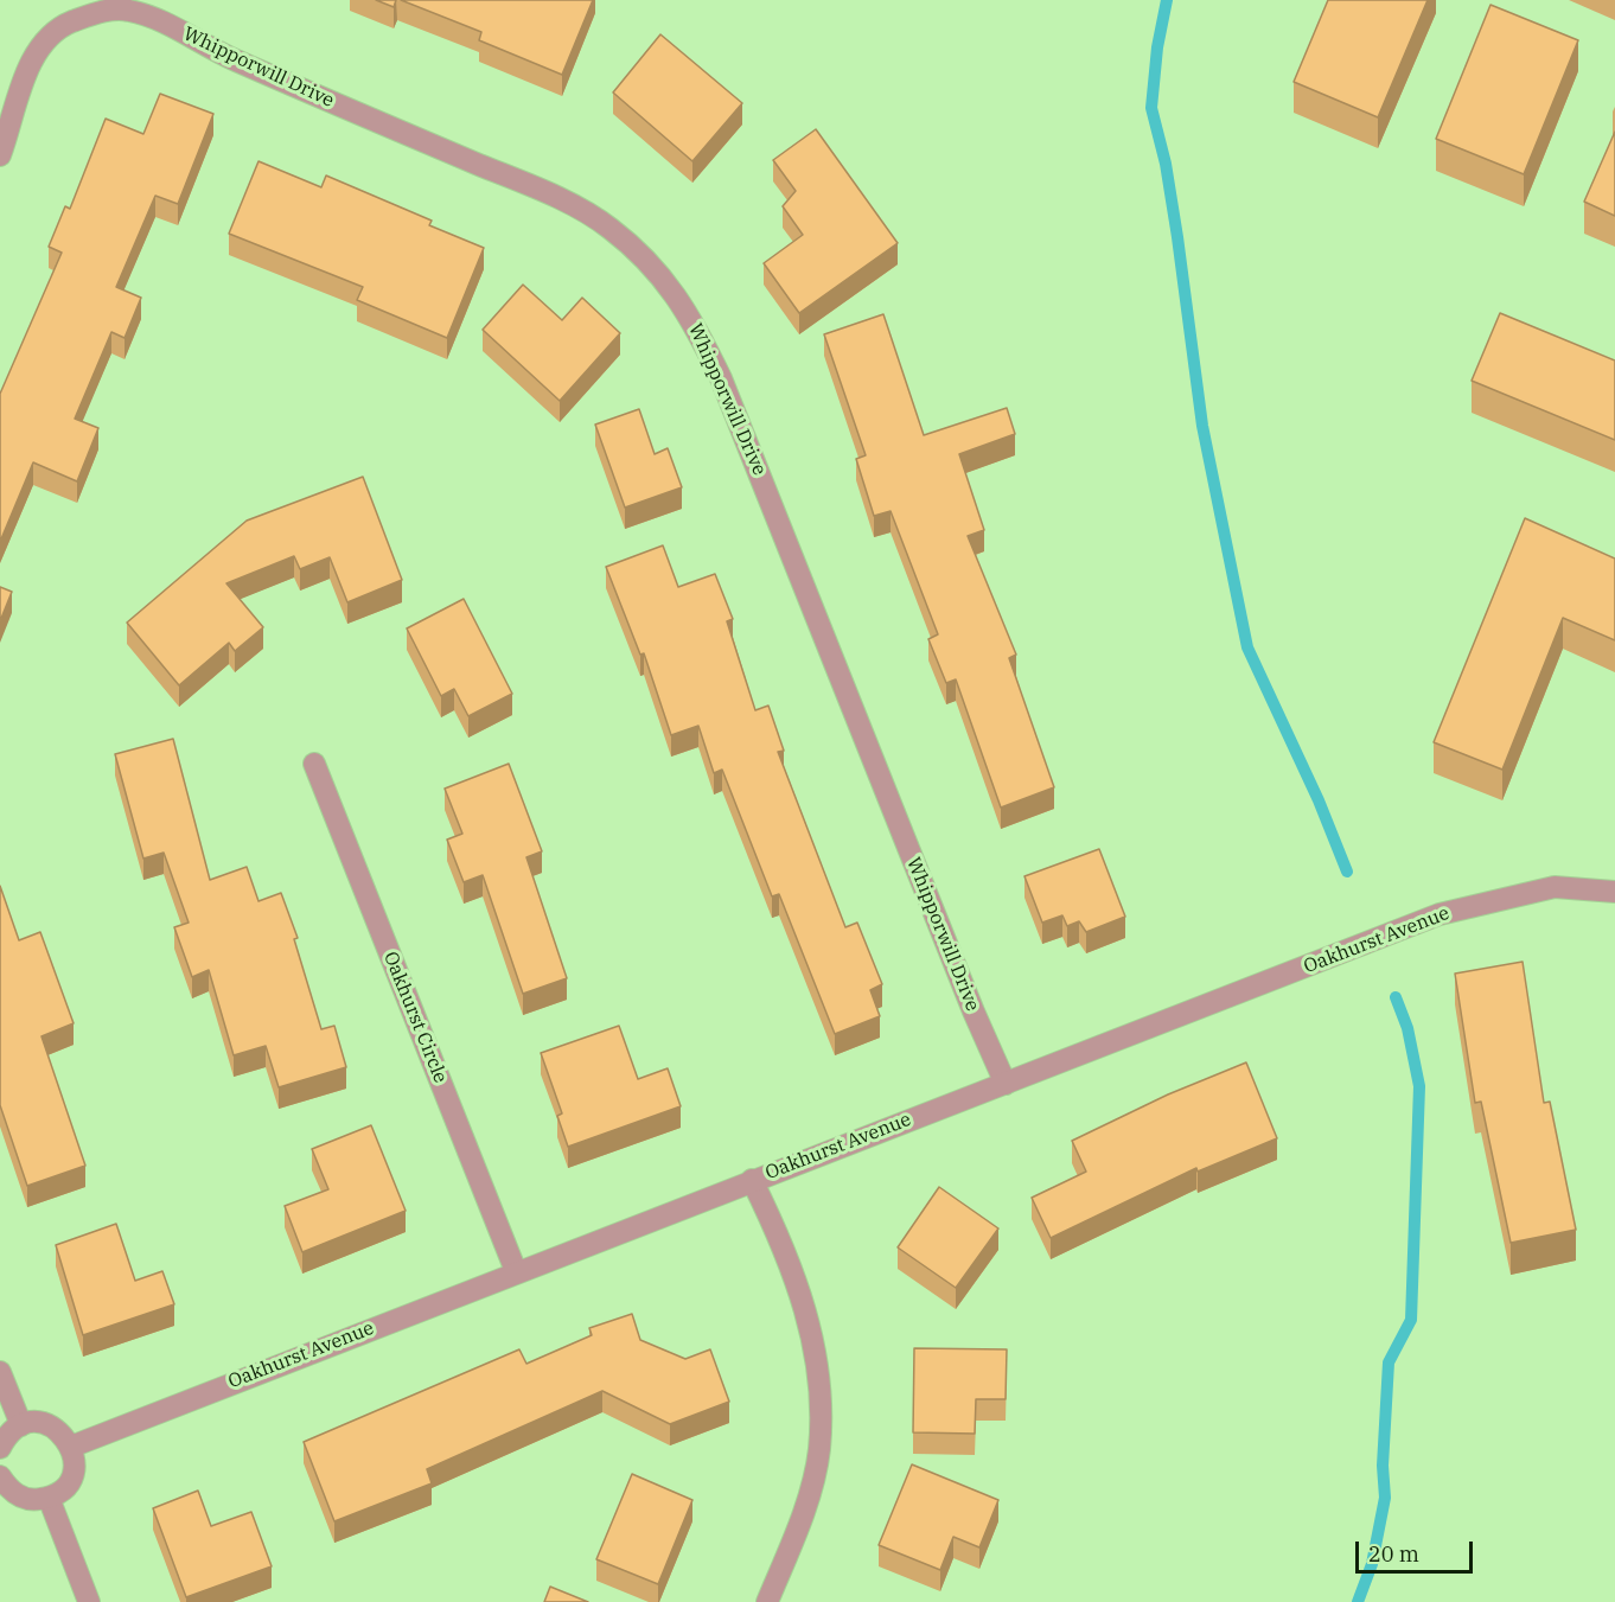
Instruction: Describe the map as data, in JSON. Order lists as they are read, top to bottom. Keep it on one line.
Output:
{"streets":{"street":["Whipporwill Drive","Oakhurst Avenue","Oakhurst Circle"]},"crossings":[["Whipporwill Drive","Oakhurst Avenue"],["Oakhurst Avenue","Oakhurst Circle"]],"scale_bar":"20 m"}
